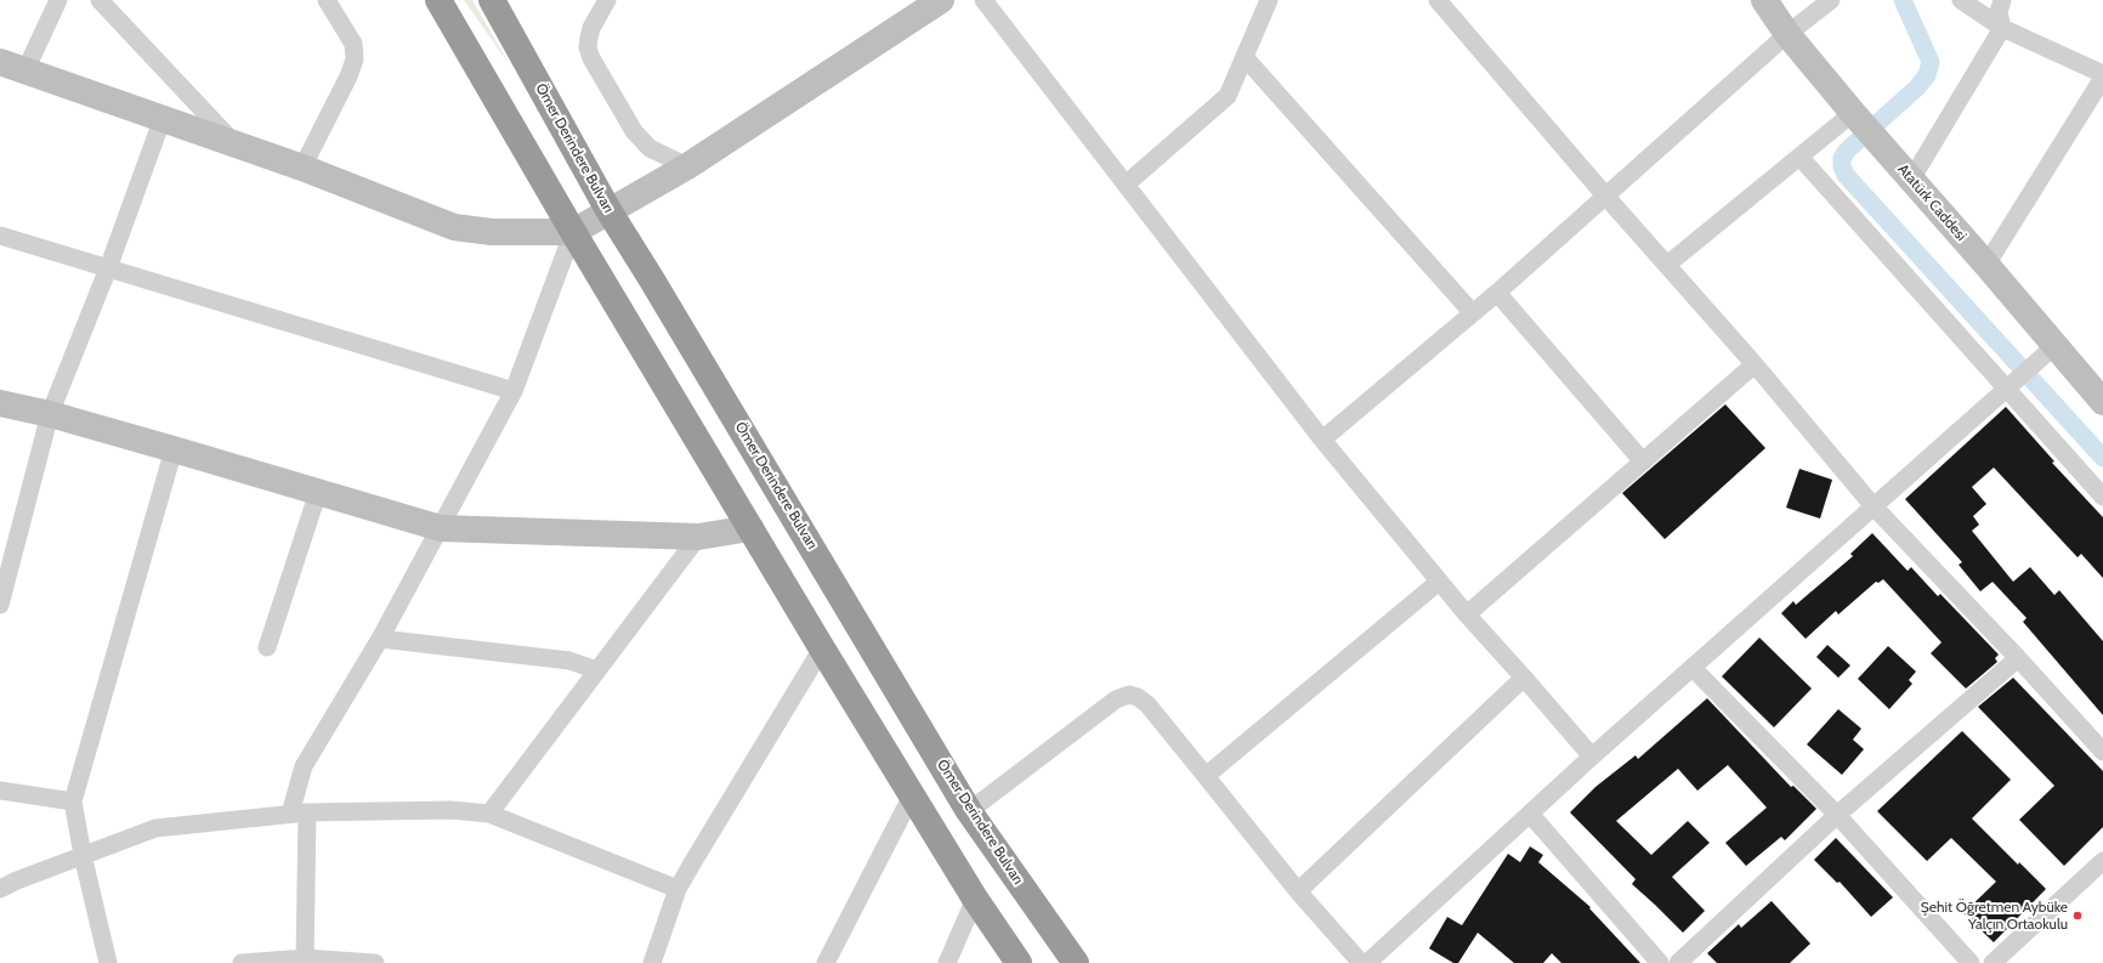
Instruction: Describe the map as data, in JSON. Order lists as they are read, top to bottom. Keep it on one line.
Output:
{"streets":{"highway":["Ömer Derindere Bulvarı"],"street":["Atatürk Caddesi"]},"places":["Şehit Öğretmen Aybüke Yalçın Ortaokulu"]}
